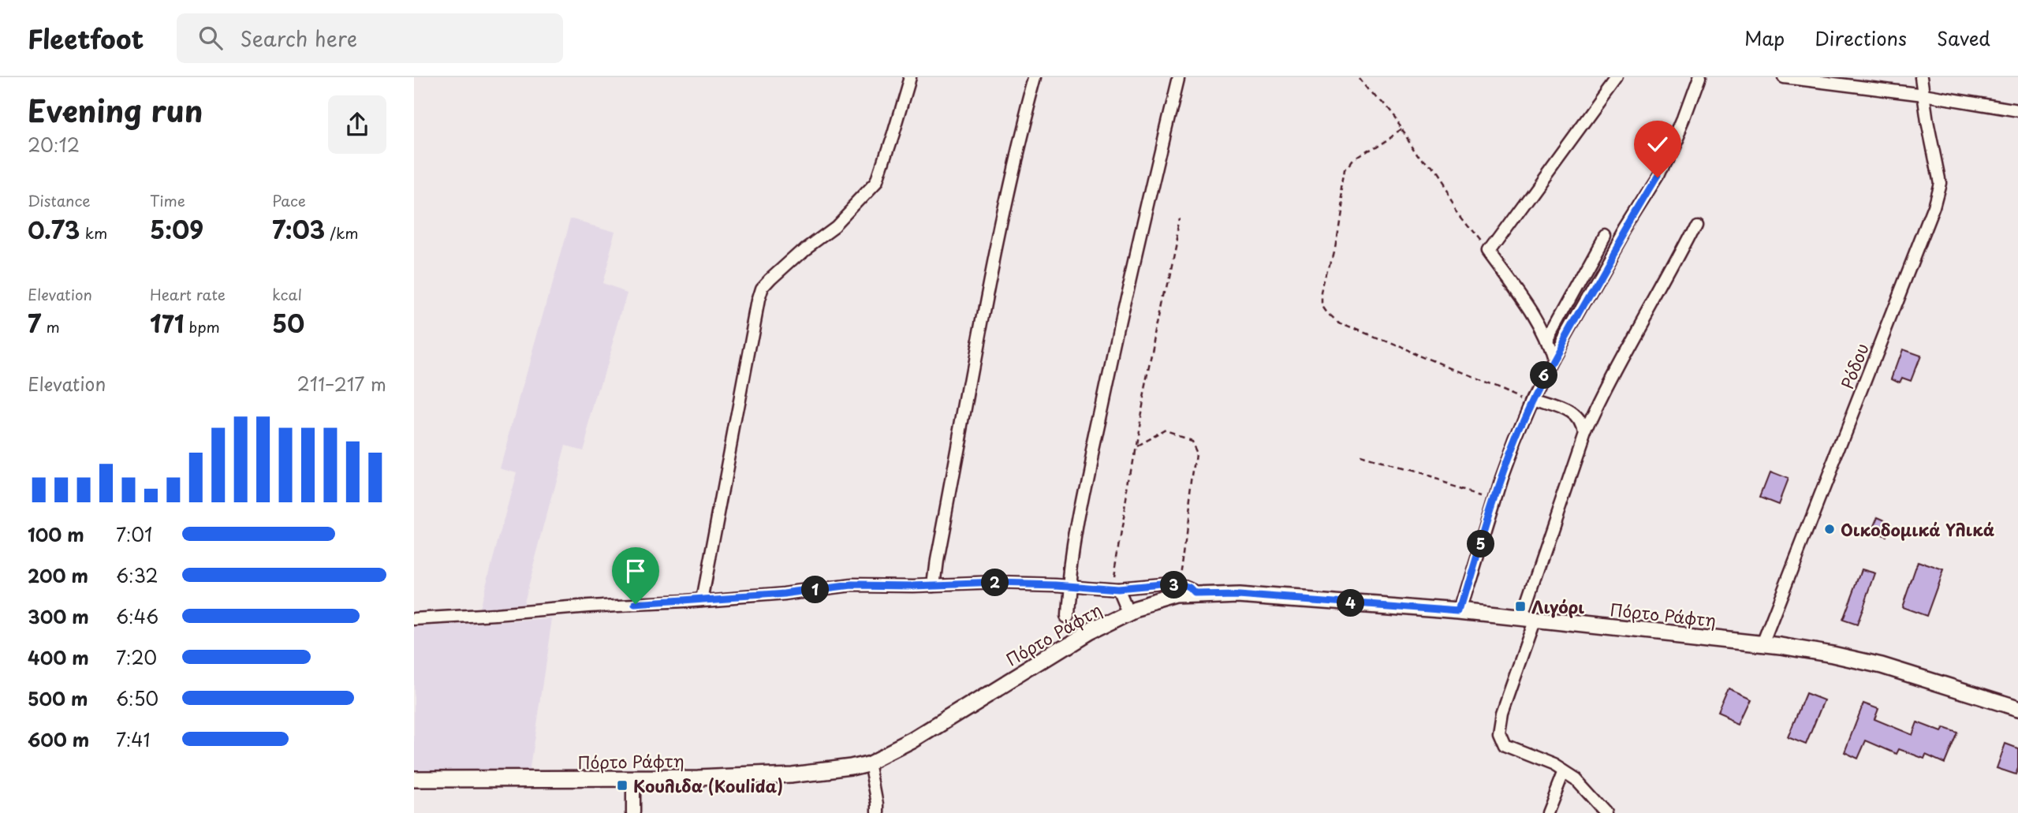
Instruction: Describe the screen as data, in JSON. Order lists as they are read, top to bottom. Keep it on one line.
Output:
{"streets":{"main road":["Πόρτο Ράφτη"],"street":["Ρόδου"]},"crossings":[["Ρόδου","Πόρτο Ράφτη"]],"places":{"other":["Οικοδομικά Υλικά"],"transit":["Λιγόρι","Κουλιδα (Koulida)"]},"page":{"header":"Fleetfoot","search":"Search here","nav":["Map","Directions","Saved"],"heading":["Evening run","20:12"],"stats":[["Distance","0.73 km"],["Time","5:09"],["Pace","7:03 /km"],["Elevation","7 m"],["Heart rate","171 bpm"],["kcal","50"]],"chart":["Elevation","211–217 m"],"pins":["6","5","2","3","1","4"],"list":[{"name":"100 m","note":"7:01"},{"name":"200 m","note":"6:32"},{"name":"300 m","note":"6:46"},{"name":"400 m","note":"7:20"},{"name":"500 m","note":"6:50"},{"name":"600 m","note":"7:41"}]}}
